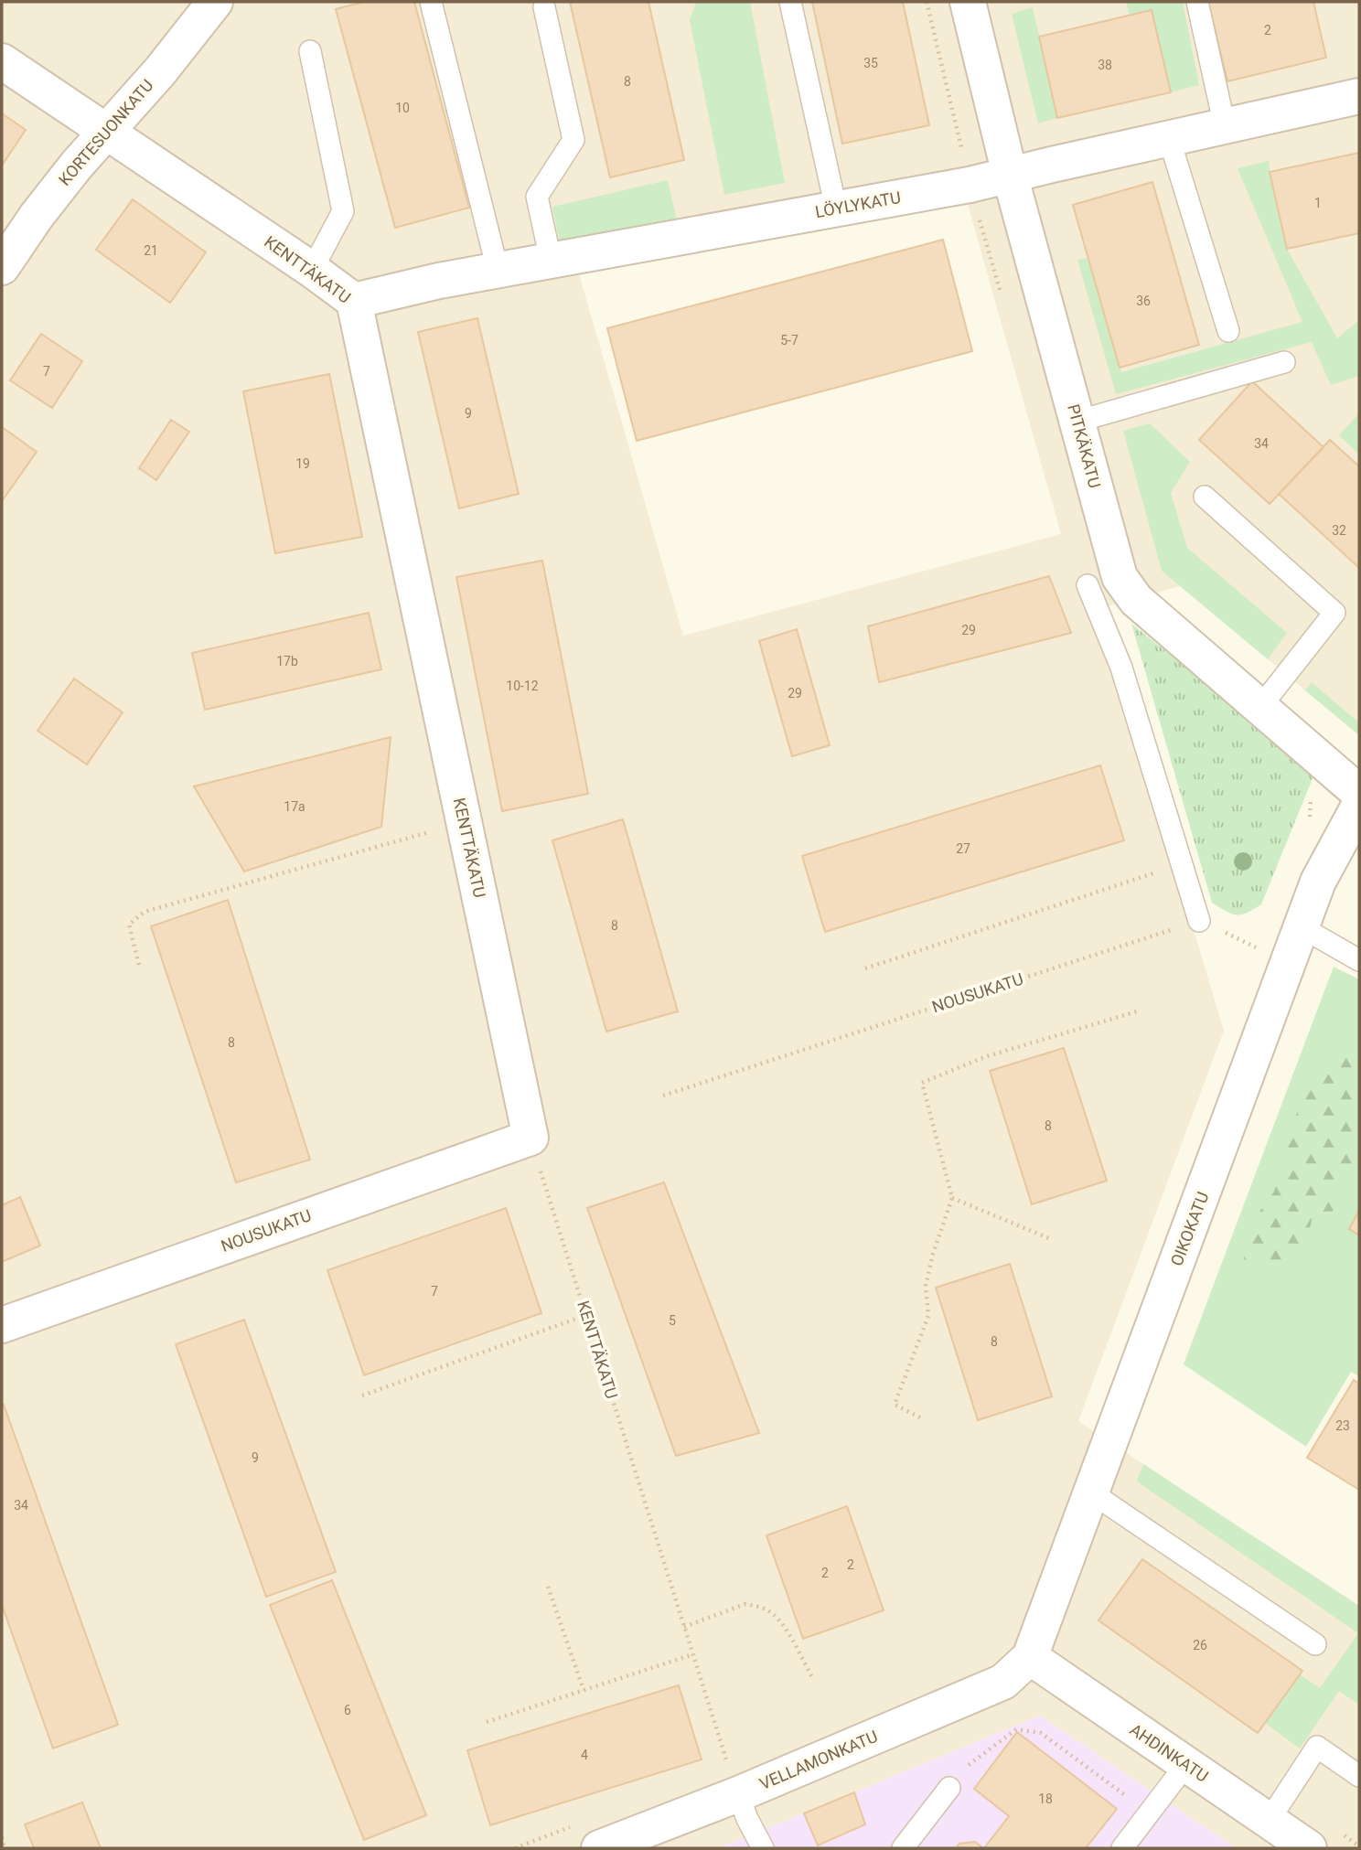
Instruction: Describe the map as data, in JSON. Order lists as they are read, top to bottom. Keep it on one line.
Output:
{"streets":{"street":["KORTESUONKATU","LÖYLYKATU","KENTTÄKATU","PITKÄKATU","NOUSUKATU","OIKOKATU","AHDINKATU","VELLAMONKATU"]},"crossings":[["KORTESUONKATU","KENTTÄKATU"],["LÖYLYKATU","KENTTÄKATU"],["LÖYLYKATU","PITKÄKATU"],["KENTTÄKATU","NOUSUKATU"],["KENTTÄKATU","VELLAMONKATU"],["OIKOKATU","AHDINKATU"],["OIKOKATU","VELLAMONKATU"],["AHDINKATU","VELLAMONKATU"]],"house_numbers":["2","35","38","8","10","1","21","36","5-7","7","9","34","19","32","29","17b","10-12","29","17a","27","8","8","8","7","5","8","23","9","34","2","2","26","6","4","18"]}
